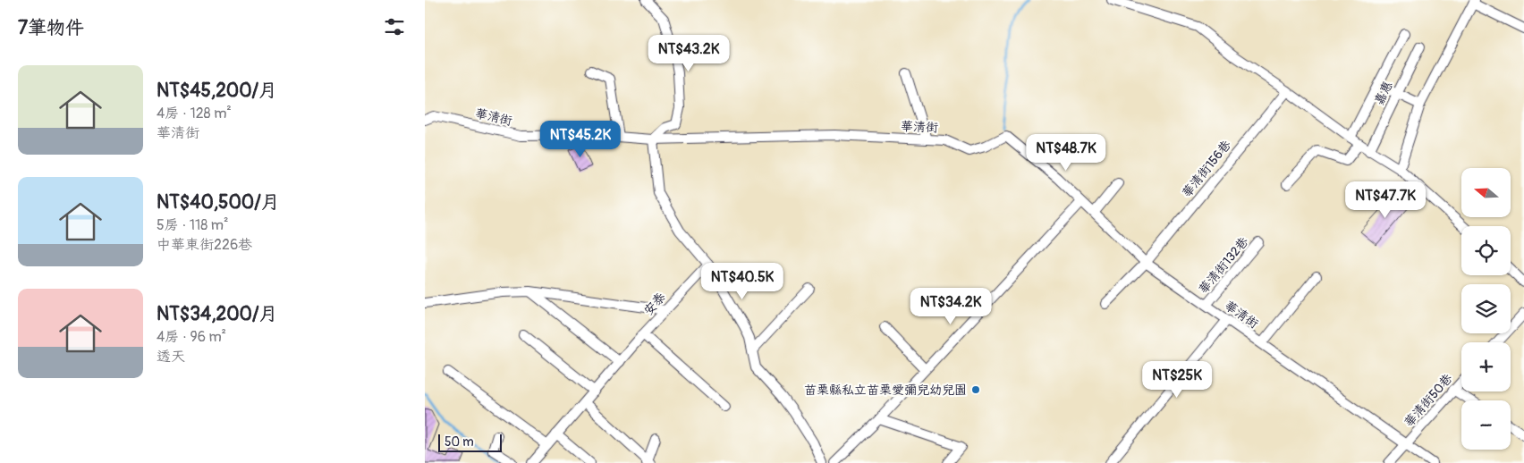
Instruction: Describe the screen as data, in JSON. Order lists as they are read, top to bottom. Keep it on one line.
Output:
{"streets":{"street":["嘉惠","華清街","華清街156巷","華清街132巷","安泰","華清街50巷"]},"crossings":[["華清街","華清街156巷"],["華清街","華清街132巷"],["華清街","華清街50巷"]],"places":["苗栗縣私立苗栗愛彌兒幼兒園"],"scale_bar":"50 m","north":"left","page":{"heading":"7筆物件","price":["NT$43.2K","NT$45.2K","NT$48.7K","NT$47.7K","NT$40.5K","NT$34.2K","NT$25K"],"list":[{"name":"NT$45,200/月","note":"4房 · 128 m² · 華清街"},{"name":"NT$40,500/月","note":"5房 · 118 m² · 中華東街226巷"},{"name":"NT$34,200/月","note":"4房 · 96 m² · 透天"}],"map_buttons":["+","−"],"scale":"50 m"}}
